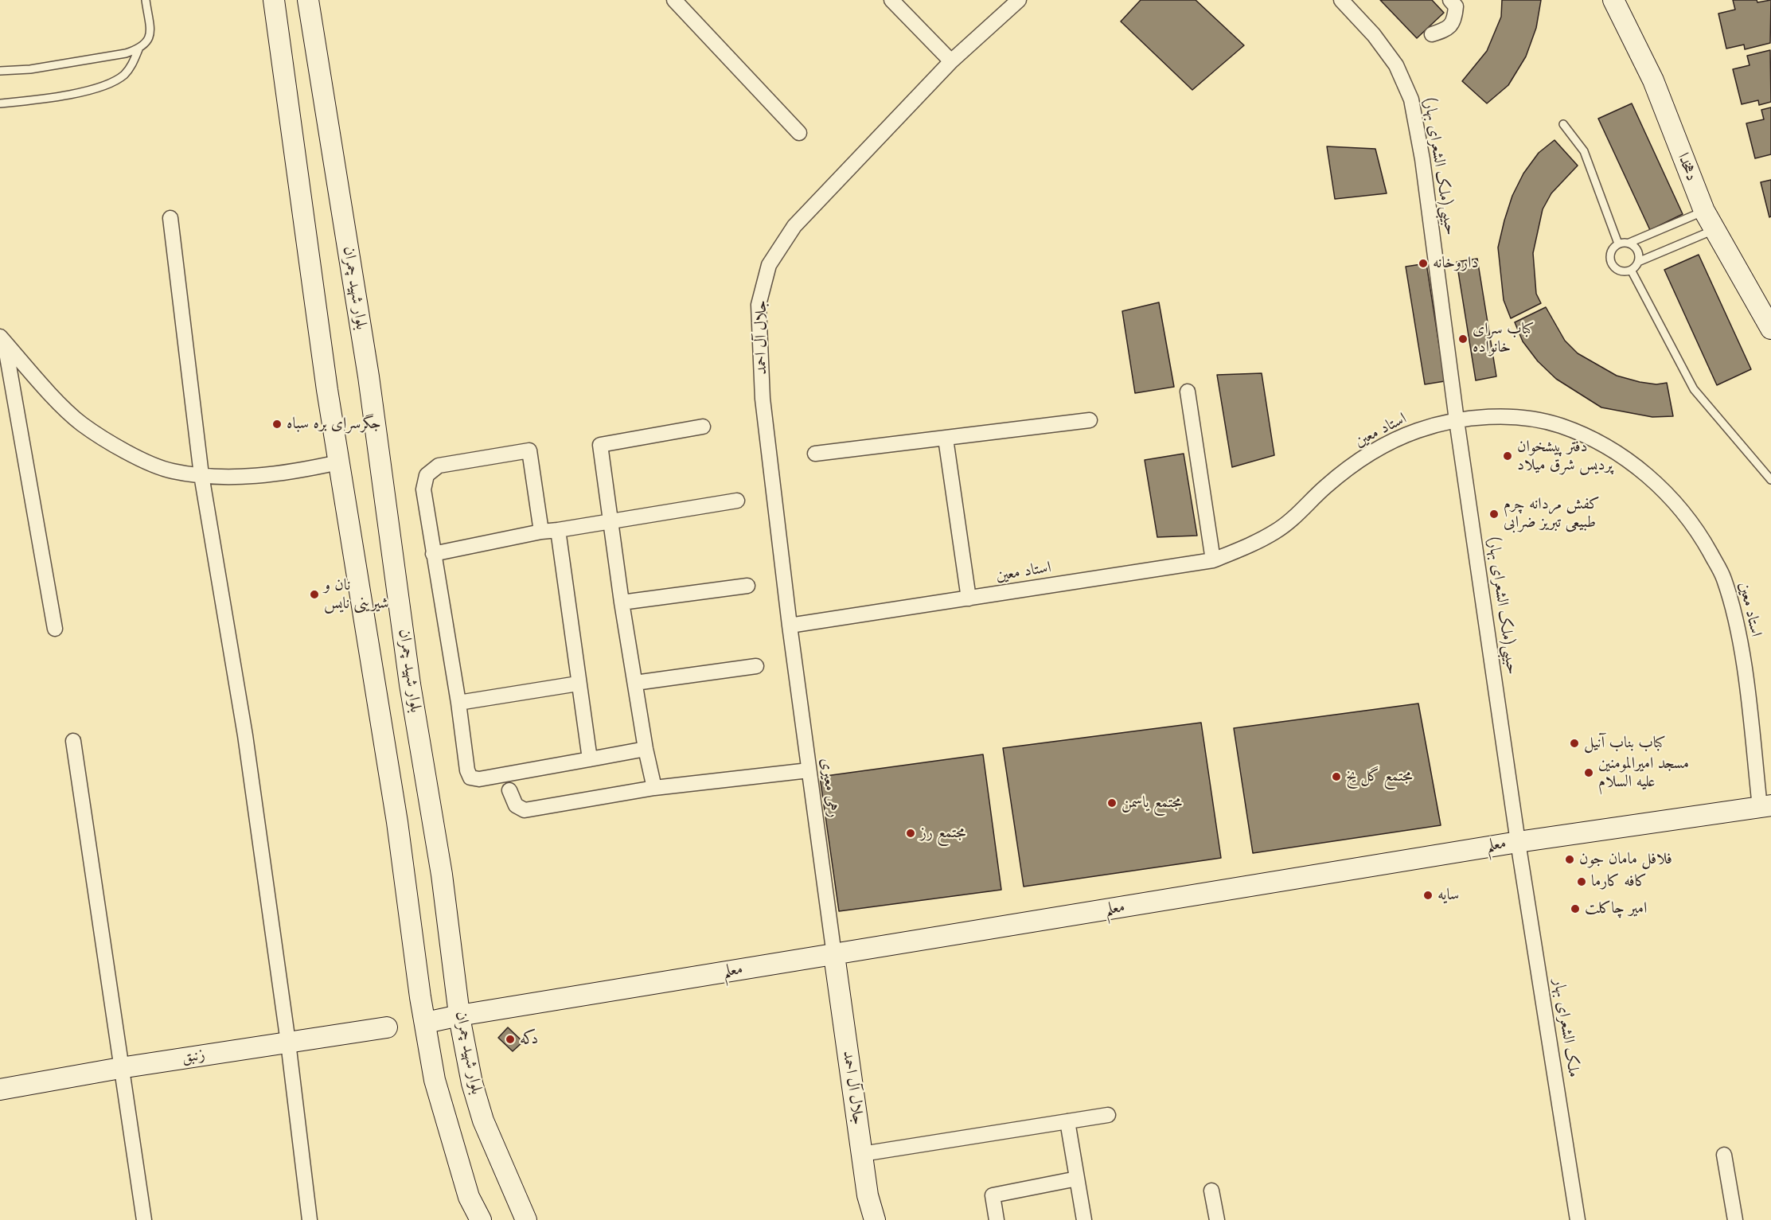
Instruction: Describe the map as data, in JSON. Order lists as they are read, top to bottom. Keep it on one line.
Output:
{"streets":{"main road":["دهخدا","بلوار شهید چمران","جلال آل احمد","معلم","زنبق"],"street":["حبیبی(ملک الشعرای بهار)","استاد معین","رهی معیری","ملک الشعرای بهار"]},"crossings":[["حبیبی(ملک الشعرای بهار)","استاد معین"],["حبیبی(ملک الشعرای بهار)","معلم"],["حبیبی(ملک الشعرای بهار)","ملک الشعرای بهار"],["بلوار شهید چمران","معلم"],["جلال آل احمد","استاد معین"],["جلال آل احمد","رهی معیری"],["جلال آل احمد","معلم"],["استاد معین","رهی معیری"],["استاد معین","معلم"],["رهی معیری","معلم"],["معلم","ملک الشعرای بهار"]],"places":["داروخانه","کباب سرای خانواده","جگرسرای بره سباه","دفتر پیشخوان پردیس شرق میلاد","کفش مردانه چرم طبیعی تبریز ضرابی","نان و شیرینی نایس","کباب بناب آنیل","مسجد امیرالمومنین علیه السلام","مجتمع گل یخ","مجتمع یاسمن","مجتمع رز","فلافل مامان جون","کافه کارما","سایه","امیر چاکلت","دکه"]}
